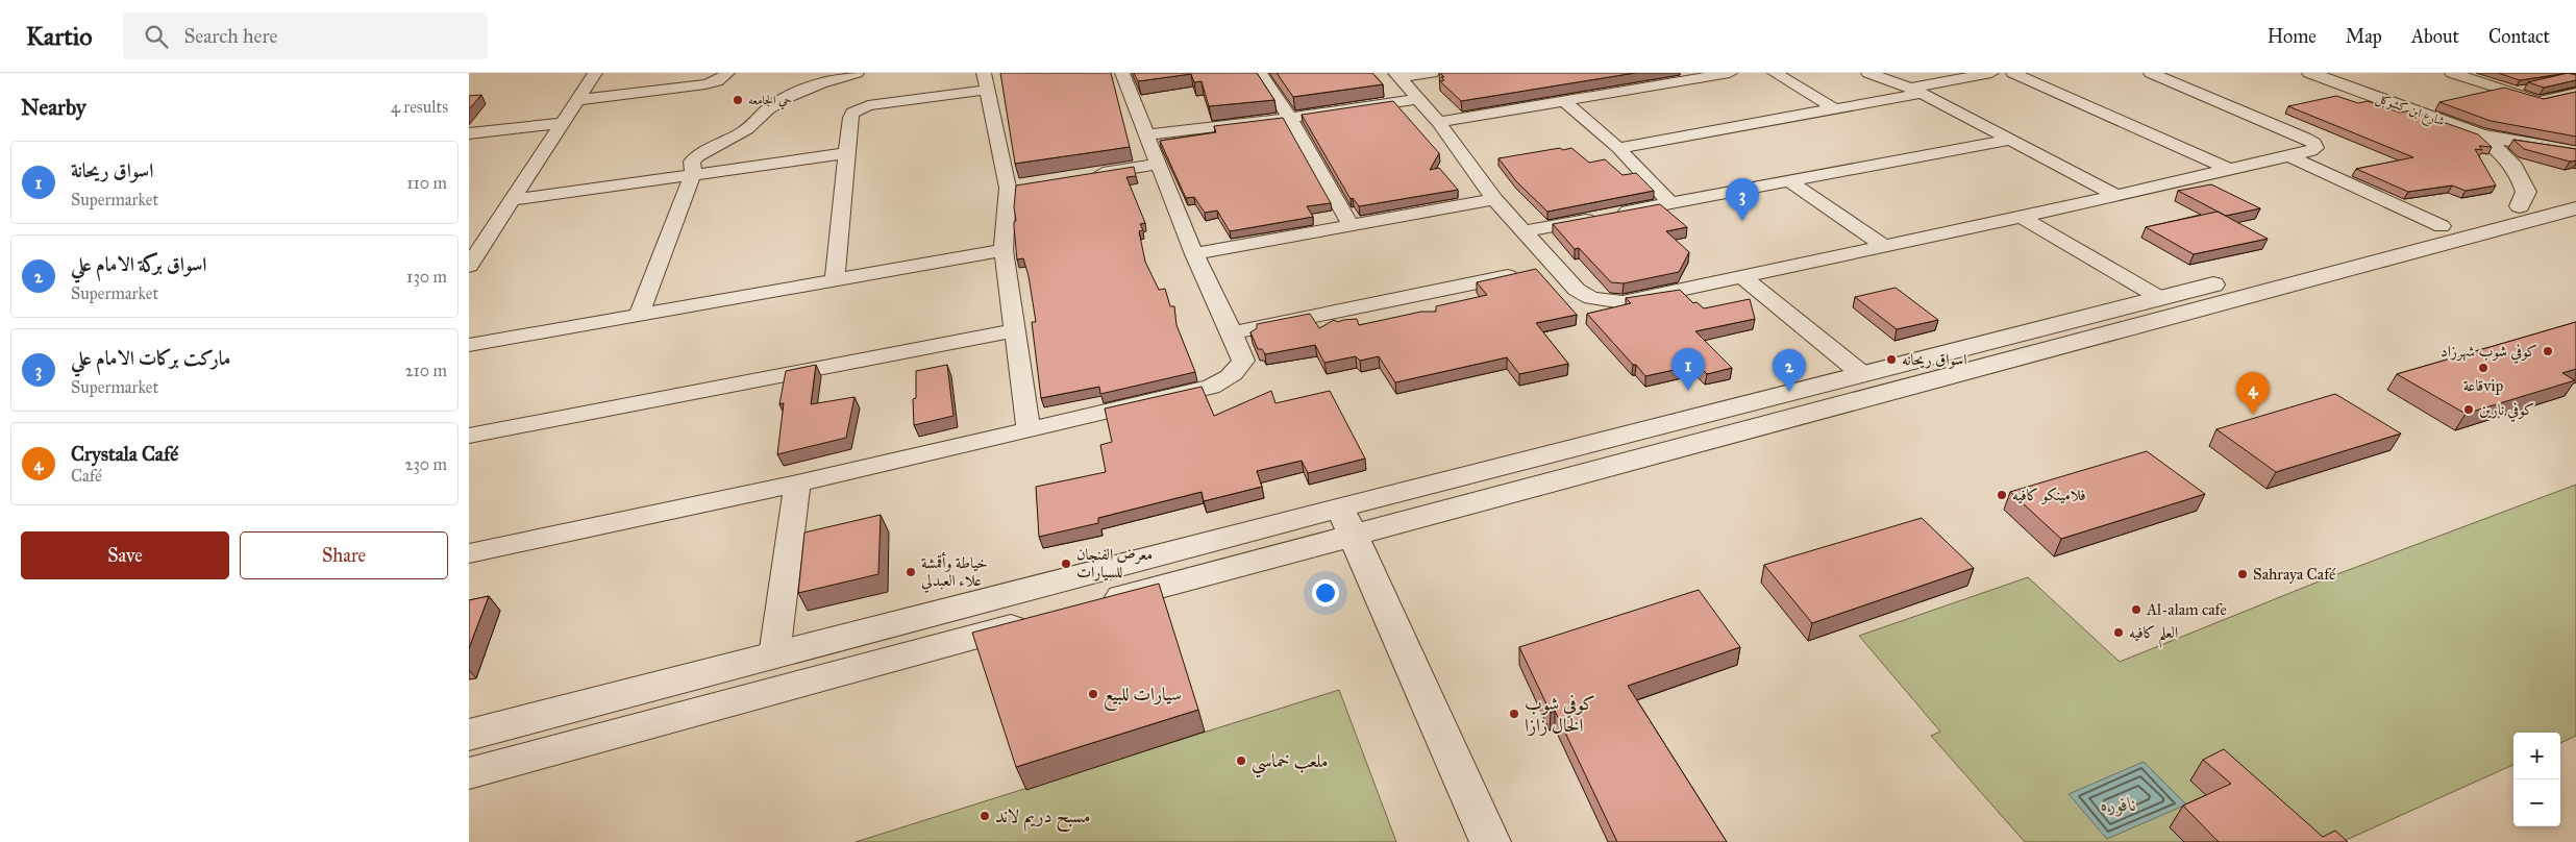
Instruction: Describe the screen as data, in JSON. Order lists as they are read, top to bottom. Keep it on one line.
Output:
{"streets":{"street":["شارع ابن كشوكل"]},"water":["نافوره"],"places":["حي الجامعه","كوفي شوب شهرزاد","اسواق ريحانه","قاعةvip","كوفي نارين","فلامينكو كافيه","معرض الفنجان للسيارات","خياطة وأقمشة علاء العبدلي","Sahraya Café","Al-alam cafe","العلم كافيه","سيارات للبيع","كوفي شوب الخال زازا","ملعب خماسي","مسبح دريم لاند"],"page":{"header":"Kartio","search":"Search here","nav":["Home","Map","About","Contact"],"heading":["Nearby","4 results"],"list":[{"mark":"1","name":"اسواق ريحانة","note":"Supermarket","value":"110 m"},{"mark":"2","name":"اسواق بركة الامام علي","note":"Supermarket","value":"130 m"},{"mark":"3","name":"ماركت بركات الامام علي","note":"Supermarket","value":"210 m"},{"mark":"4","name":"Crystala Café","note":"Café","value":"230 m"}],"pins":["3","1","2","4"],"buttons":["Save","Share"],"map_buttons":["+","−"]}}
